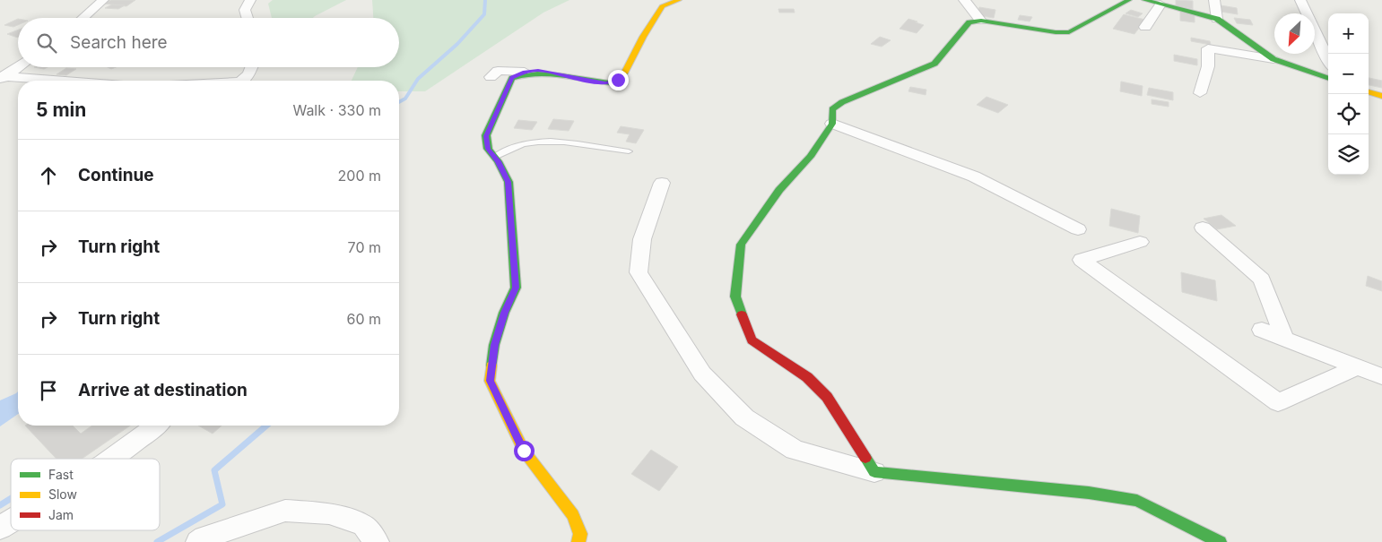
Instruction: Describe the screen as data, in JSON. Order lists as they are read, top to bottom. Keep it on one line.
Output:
{"legend":["Fast","Slow","Jam"],"north":"bottom left","page":{"map_buttons":["+","−"],"search":"Search here","heading":["5 min","Walk · 330 m"],"list":[["Continue","200 m"],["Turn right","70 m"],["Turn right","60 m"],"Arrive at destination"]}}
